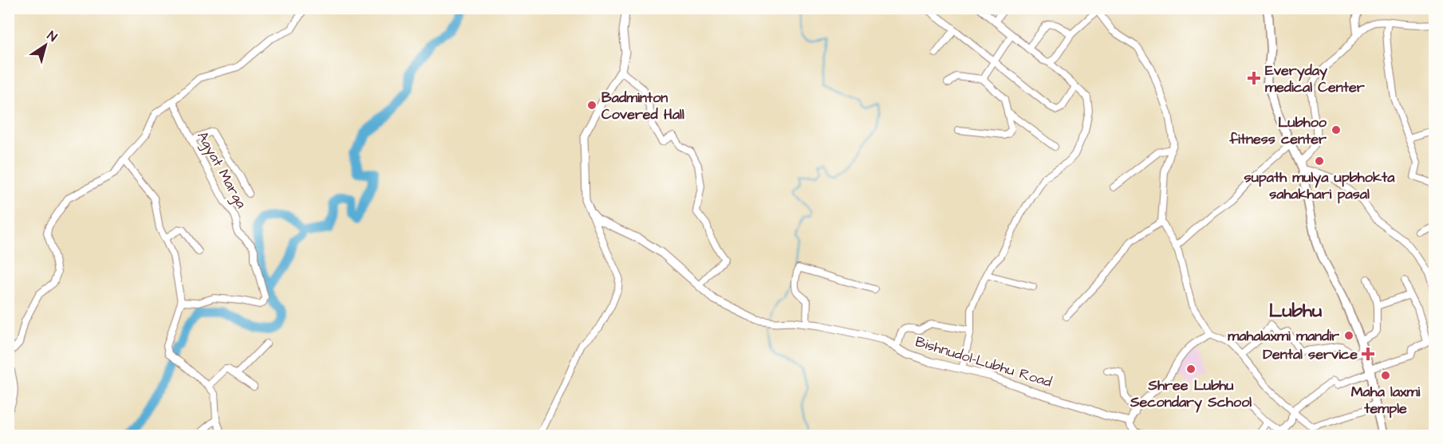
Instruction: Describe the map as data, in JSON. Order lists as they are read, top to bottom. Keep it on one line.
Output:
{"streets":{"street":["Agyat Marga","Bishnudol-Lubhu Road"]},"districts":["Lubhu"],"places":{"health":["Everyday medical Center","Dental service"],"other":["Badminton Covered Hall","Lubhoo fitness center","supath mulya upbhokta sahakhari pasal","mahalaxmi mandir","Shree Lubhu Secondary School","Maha laxmi temple"]},"north":"top right"}
